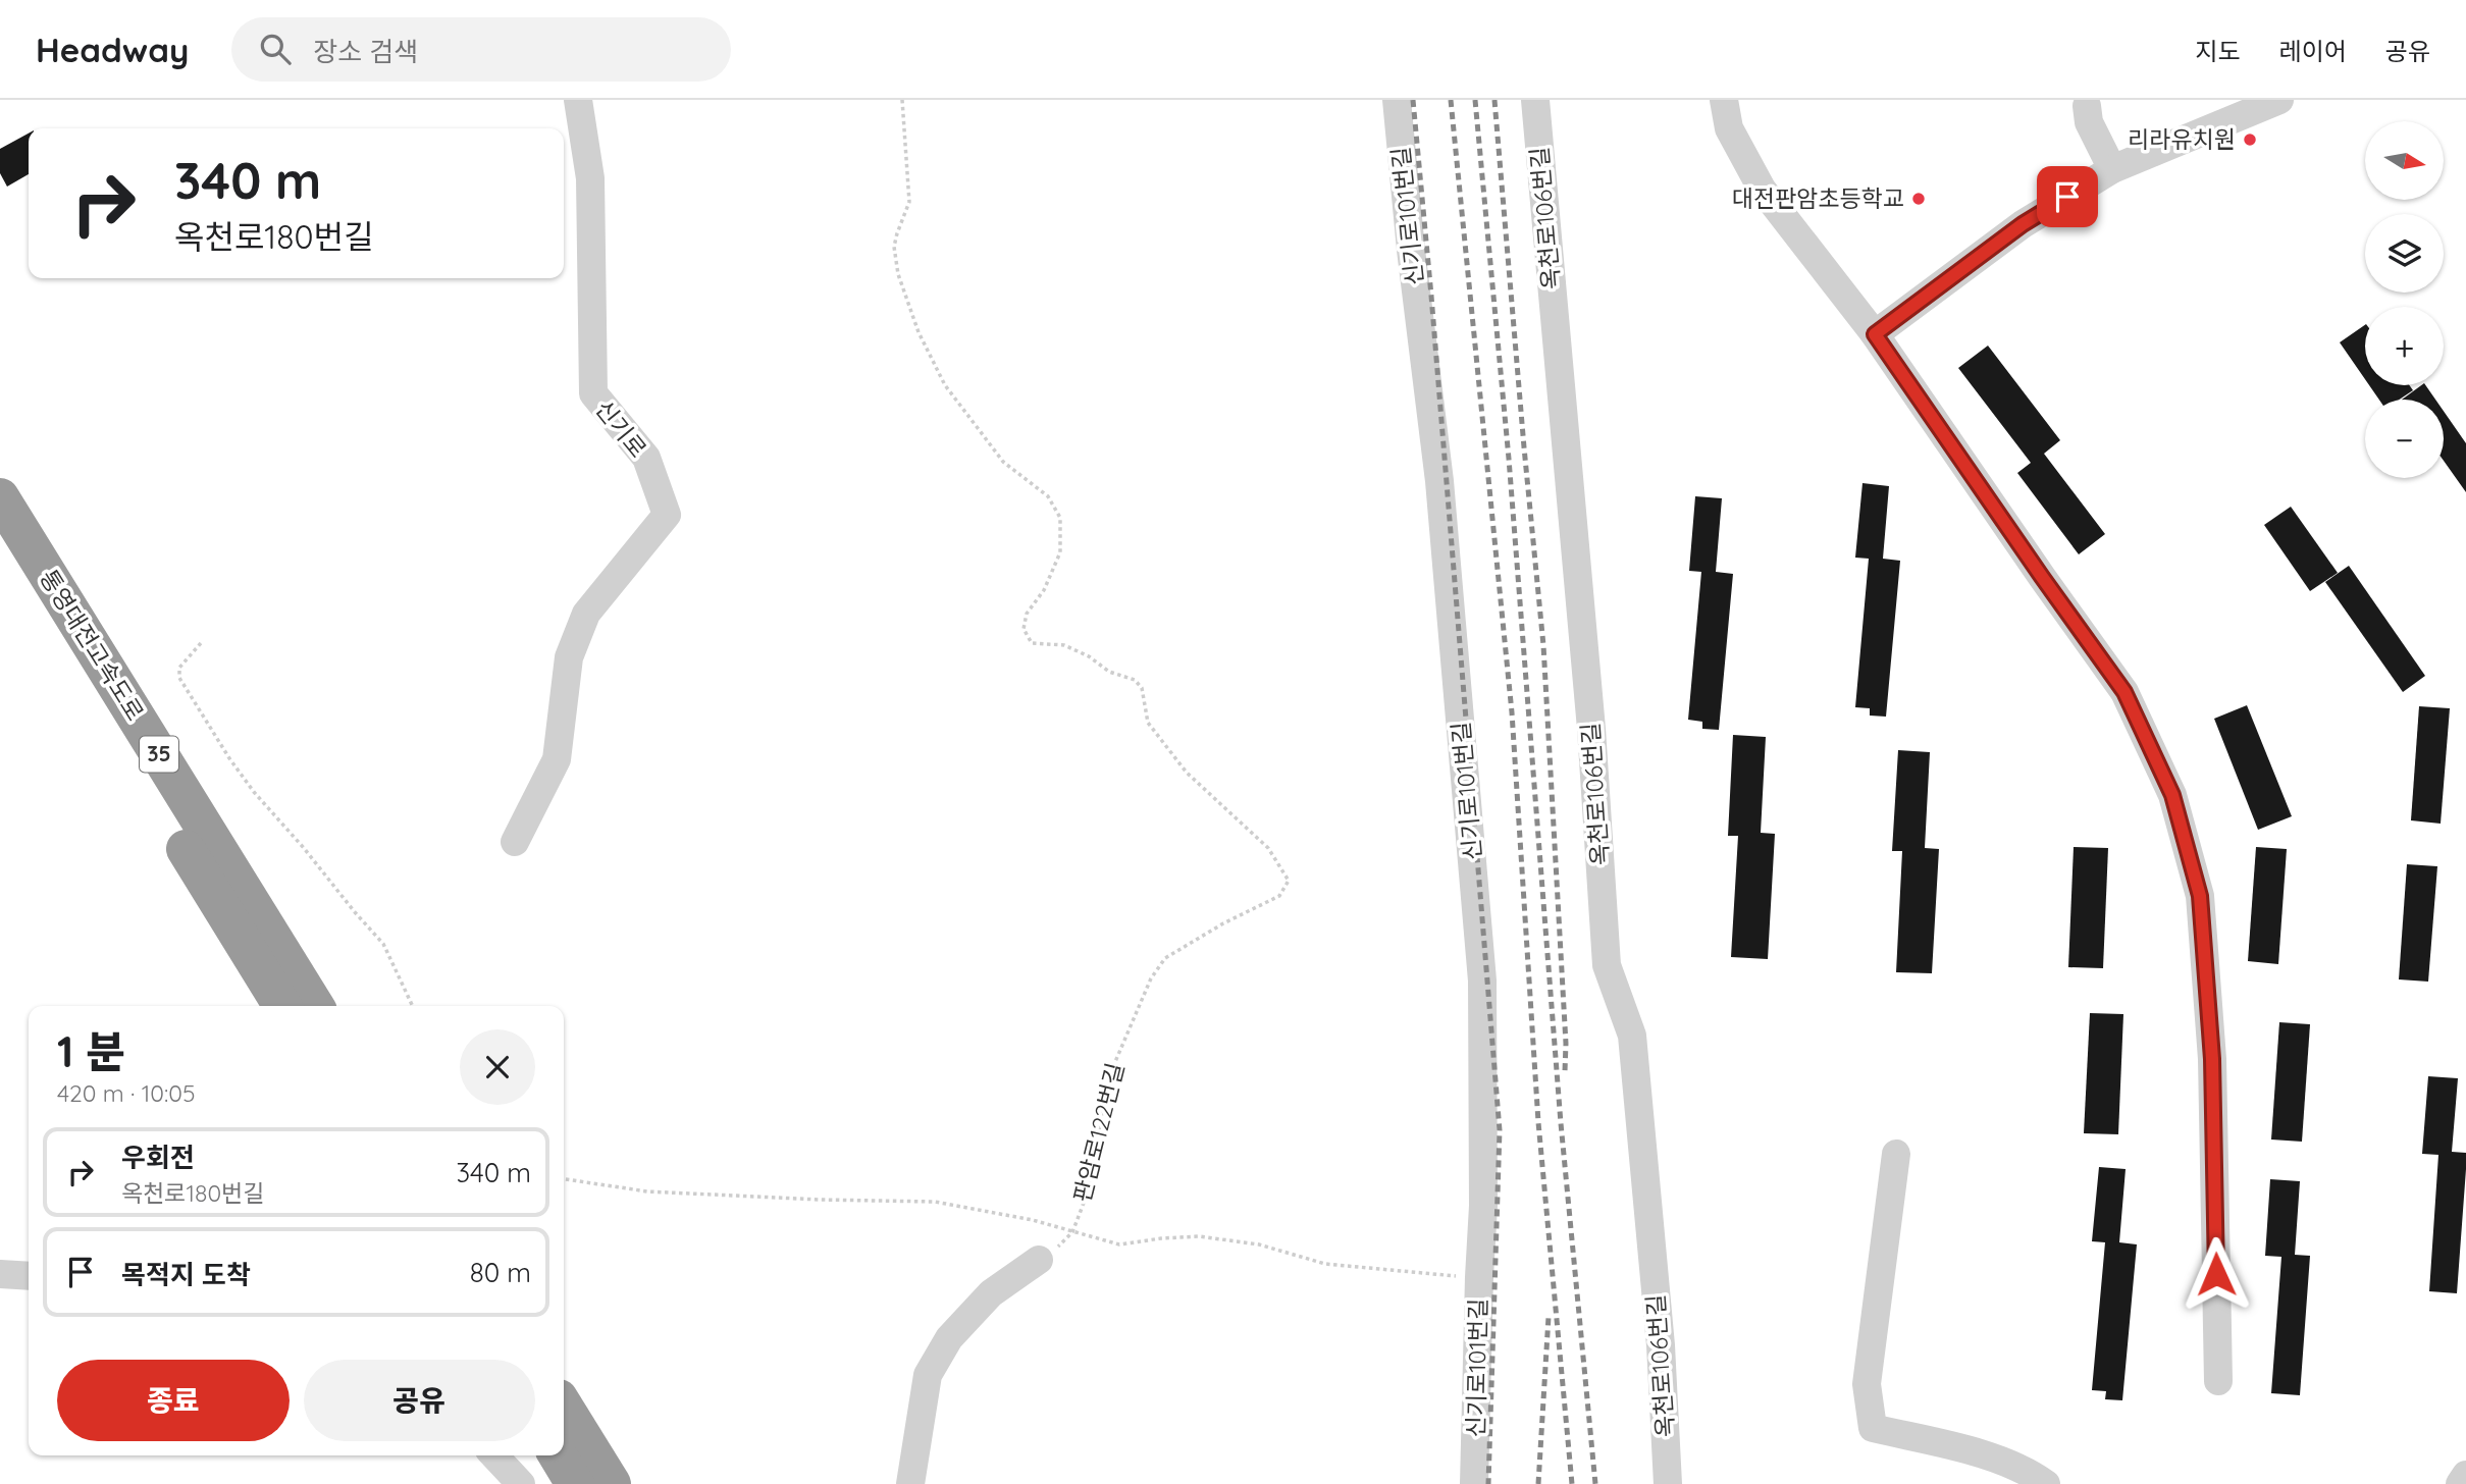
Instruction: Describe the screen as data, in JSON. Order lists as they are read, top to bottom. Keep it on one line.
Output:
{"streets":{"highway":["통영대전고속도로","35"],"street":["신기로101번길","옥천로106번길","신기로"],"path":["판암로122번길"]},"places":["리라유치원","대전판암초등학교"],"north":"right","page":{"header":"Headway","search":"장소 검색","nav":["지도","레이어","공유"],"map_buttons":["+","−"],"turn":["340 m","옥천로180번길"],"heading":["1 분","420 m · 10:05"],"list":[{"name":"우회전","note":"옥천로180번길","value":"340 m"},{"name":"목적지 도착","value":"80 m"}],"buttons":["종료","공유"]}}
